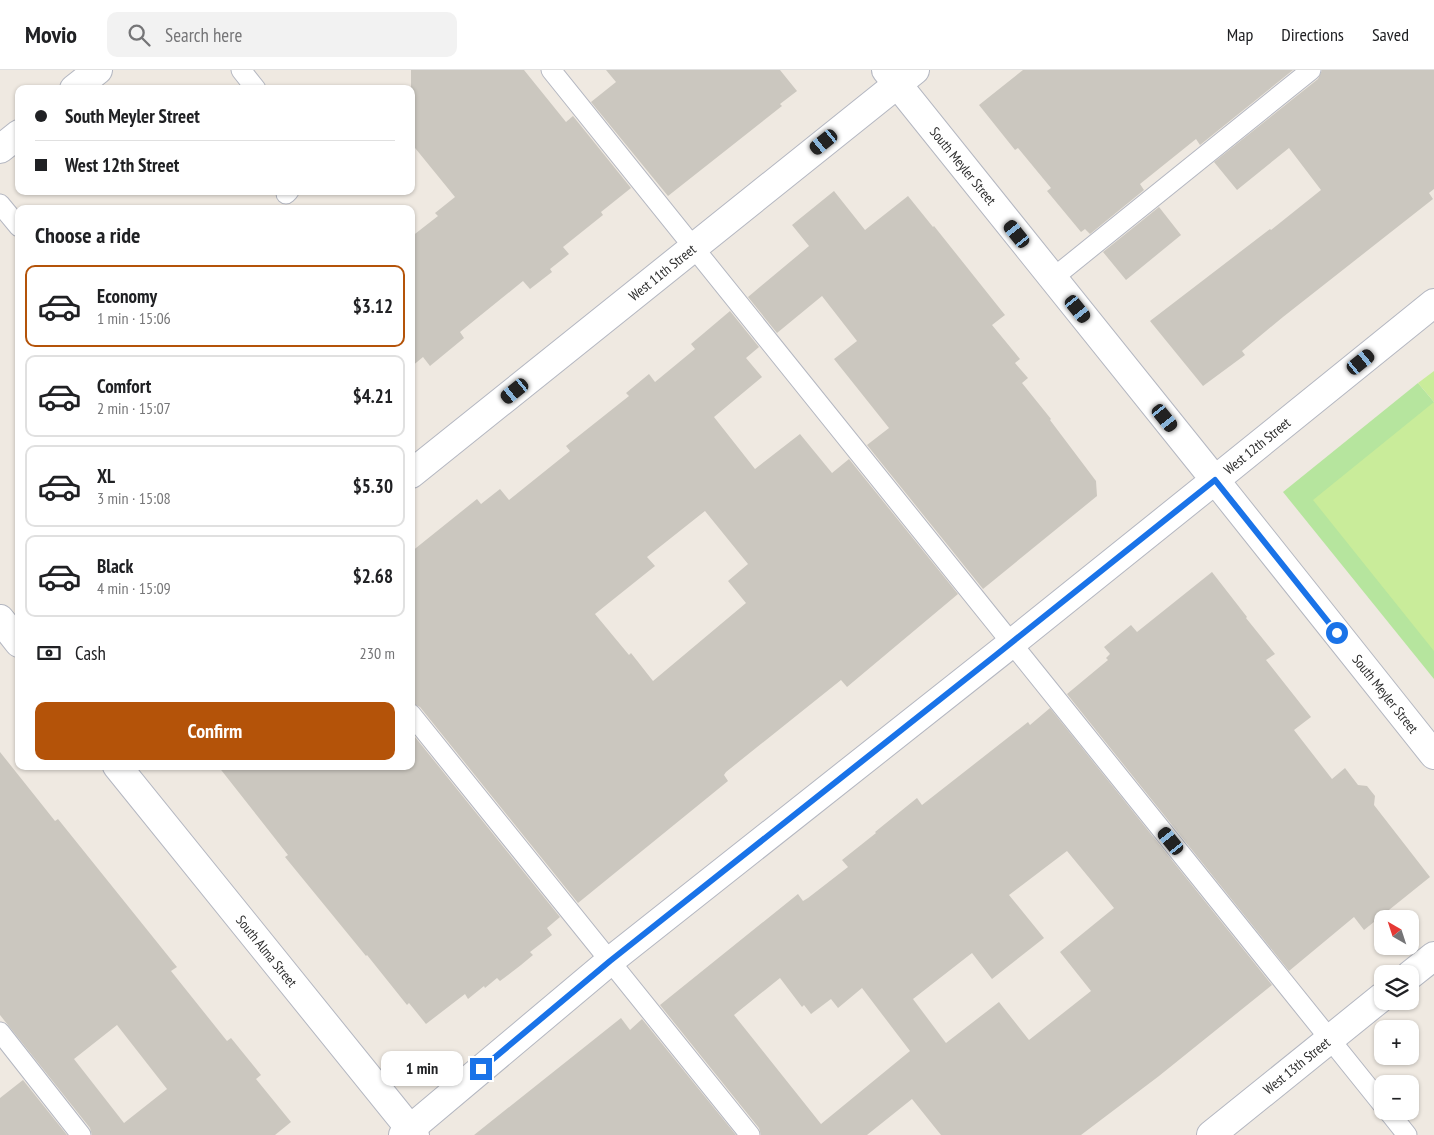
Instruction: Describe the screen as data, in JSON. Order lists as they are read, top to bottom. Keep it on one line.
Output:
{"streets":{"street":["South Meyler Street","West 11th Street","West 12th Street","South Alma Street","West 13th Street"]},"crossings":[["South Meyler Street","West 11th Street"],["South Meyler Street","West 12th Street"],["West 12th Street","South Alma Street"]],"north":"top left","page":{"header":"Movio","search":"Search here","nav":["Map","Directions","Saved"],"banner":["South Meyler Street","West 12th Street"],"heading":"Choose a ride","list":[{"name":"Economy","note":"1 min · 15:06","value":"$3.12"},{"name":"Comfort","note":"2 min · 15:07","value":"$4.21"},{"name":"XL","note":"3 min · 15:08","value":"$5.30"},{"name":"Black","note":"4 min · 15:09","value":"$2.68"}],"pay":["Cash","230 m"],"buttons":"Confirm","map_buttons":["+","−"],"bubble":"1 min"}}
